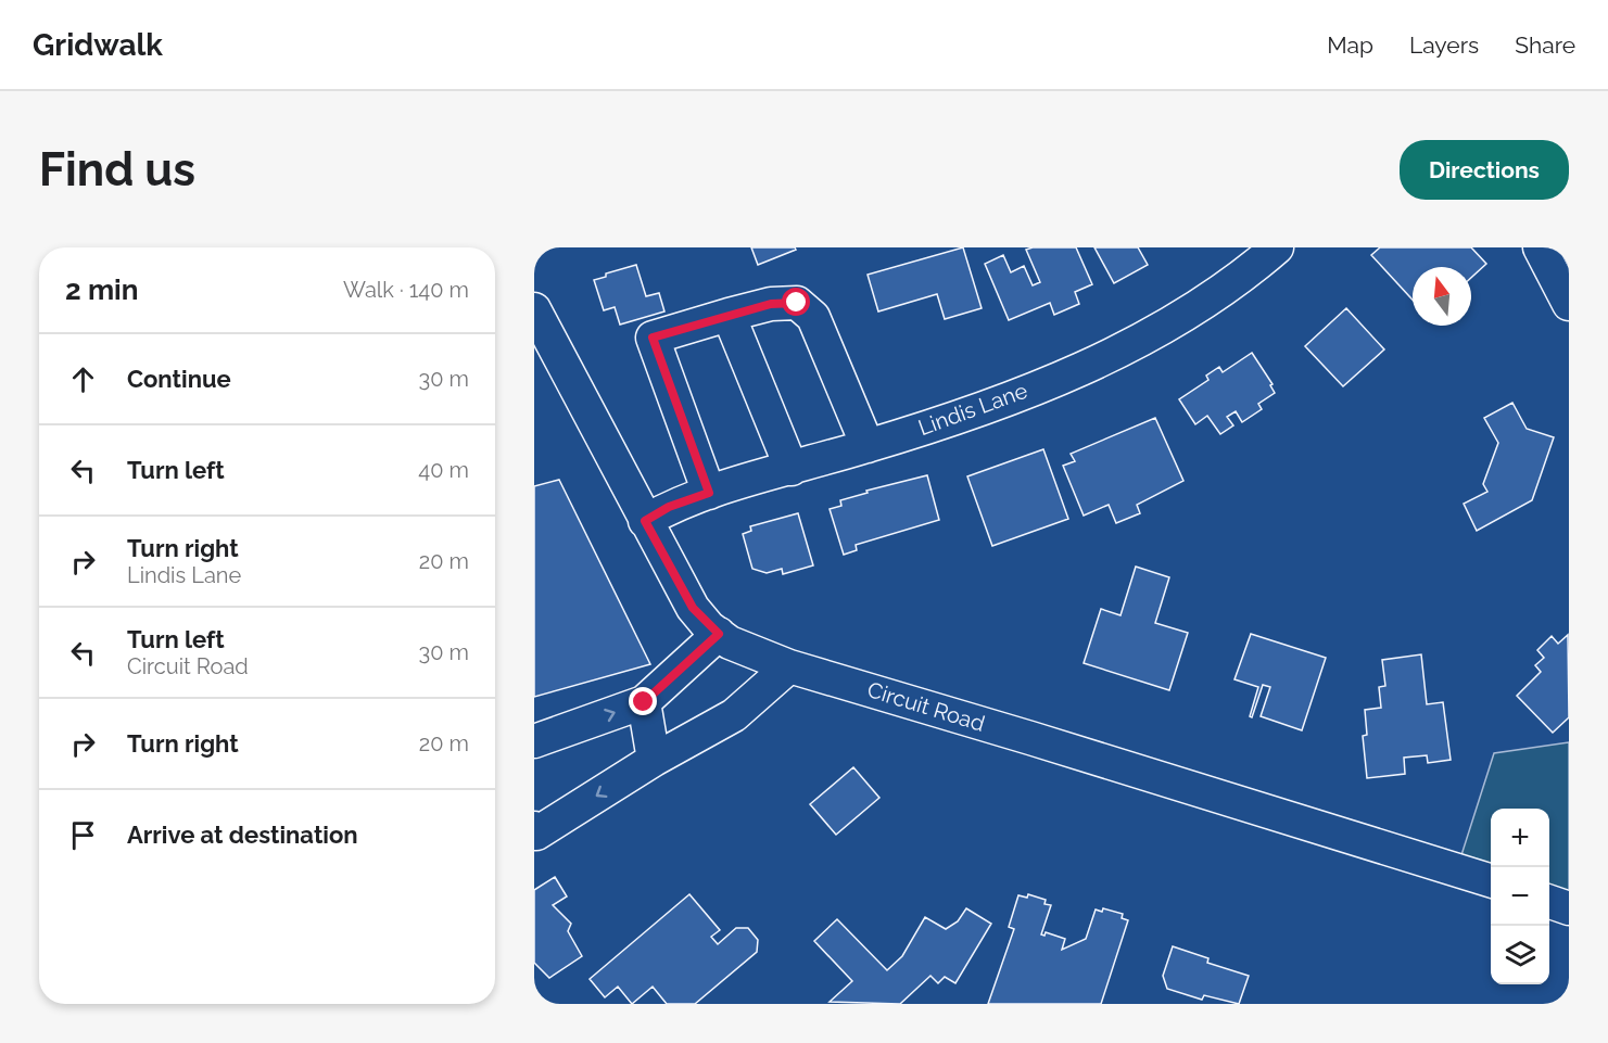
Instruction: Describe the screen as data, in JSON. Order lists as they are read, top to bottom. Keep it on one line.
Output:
{"streets":{"street":["Lindis Lane","Circuit Road"]},"crossings":[["Lindis Lane","Circuit Road"]],"north":"top","page":{"header":"Gridwalk","nav":["Map","Layers","Share"],"buttons":"Directions","title":"Find us","heading":["2 min","Walk · 140 m"],"list":[["Continue","30 m"],["Turn left","40 m"],["Turn right","Lindis Lane","20 m"],["Turn left","Circuit Road","30 m"],["Turn right","20 m"],"Arrive at destination"],"map_buttons":["+","−"]}}
